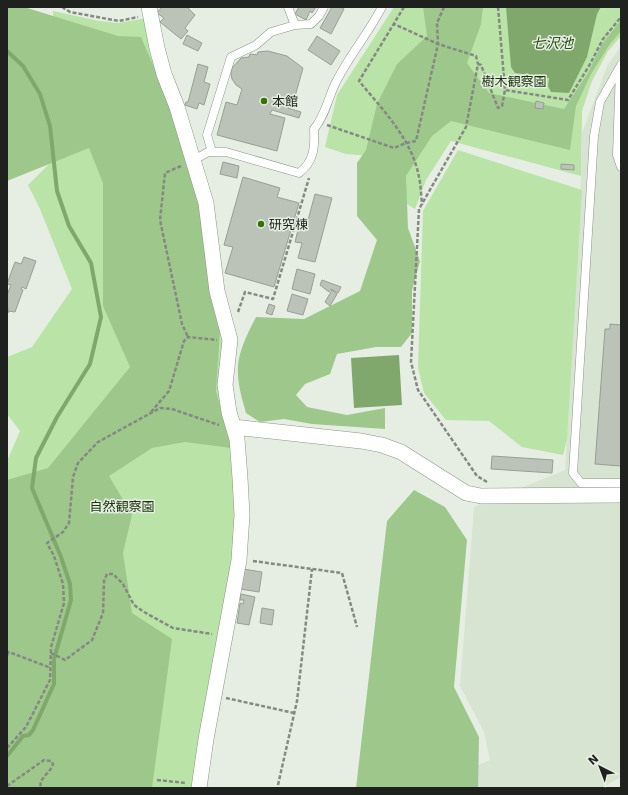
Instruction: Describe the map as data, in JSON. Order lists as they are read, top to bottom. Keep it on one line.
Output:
{"water":["七沢池"],"parks":["樹木観察園","自然観察園"],"places":["本館","研究棟"],"north":"top left"}
